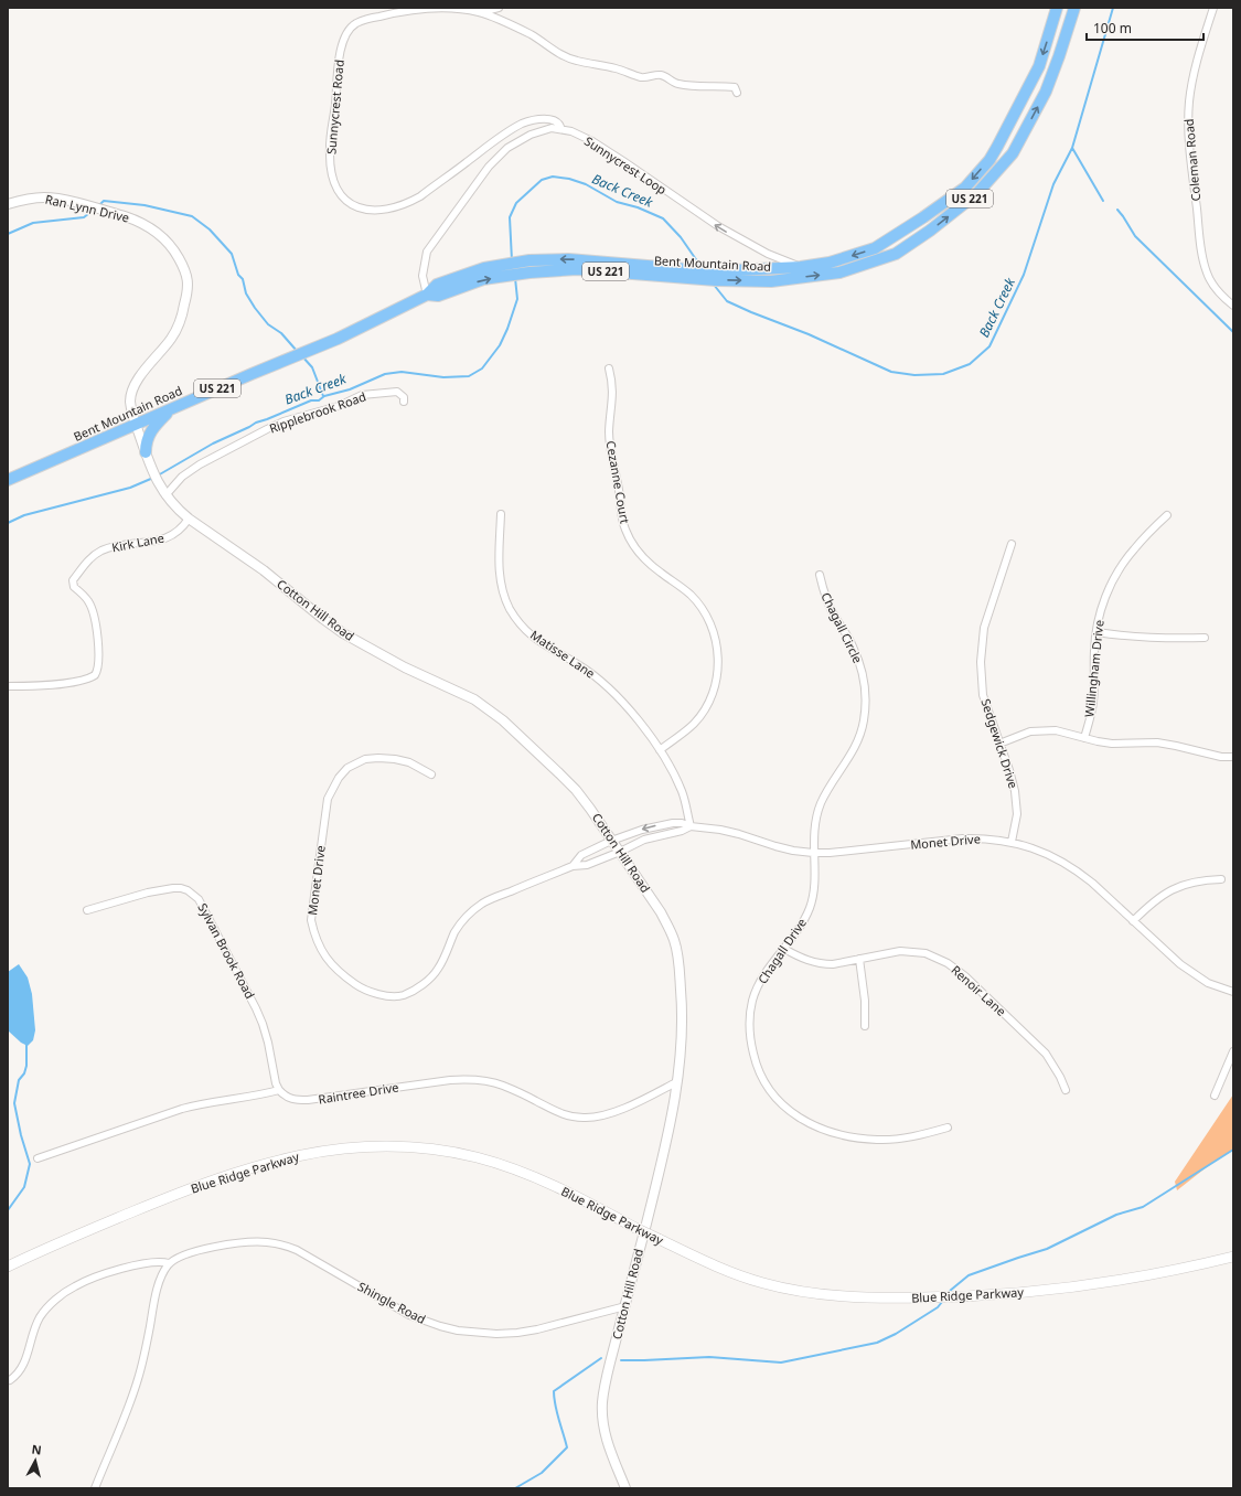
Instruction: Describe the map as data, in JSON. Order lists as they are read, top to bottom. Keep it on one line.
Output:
{"streets":{"main road":["US 221","Bent Mountain Road","Blue Ridge Parkway"],"street":["Sunnycrest Road","Coleman Road","Sunnycrest Loop","Ran Lynn Drive","Ripplebrook Road","Cezanne Court","Kirk Lane","Cotton Hill Road","Chagall Circle","Matisse Lane","Willingham Drive","Sedgewick Drive","Monet Drive","Sylvan Brook Road","Chagall Drive","Renoir Lane","Raintree Drive","Shingle Road"]},"crossings":[["Sunnycrest Road","Sunnycrest Loop"],["Sunnycrest Loop","Bent Mountain Road"],["Ran Lynn Drive","Bent Mountain Road"],["Ran Lynn Drive","Cotton Hill Road"],["Bent Mountain Road","Cotton Hill Road"],["Ripplebrook Road","Cotton Hill Road"],["Cezanne Court","Matisse Lane"],["Kirk Lane","Cotton Hill Road"],["Cotton Hill Road","Monet Drive"],["Cotton Hill Road","Raintree Drive"],["Cotton Hill Road","Shingle Road"],["Chagall Circle","Monet Drive"],["Chagall Circle","Chagall Drive"],["Matisse Lane","Monet Drive"],["Sedgewick Drive","Monet Drive"],["Monet Drive","Chagall Drive"],["Sylvan Brook Road","Raintree Drive"],["Chagall Drive","Renoir Lane"]],"one_way":["Sunnycrest Loop"],"water":["Back Creek"],"scale_bar":"100 m","north":"top"}
